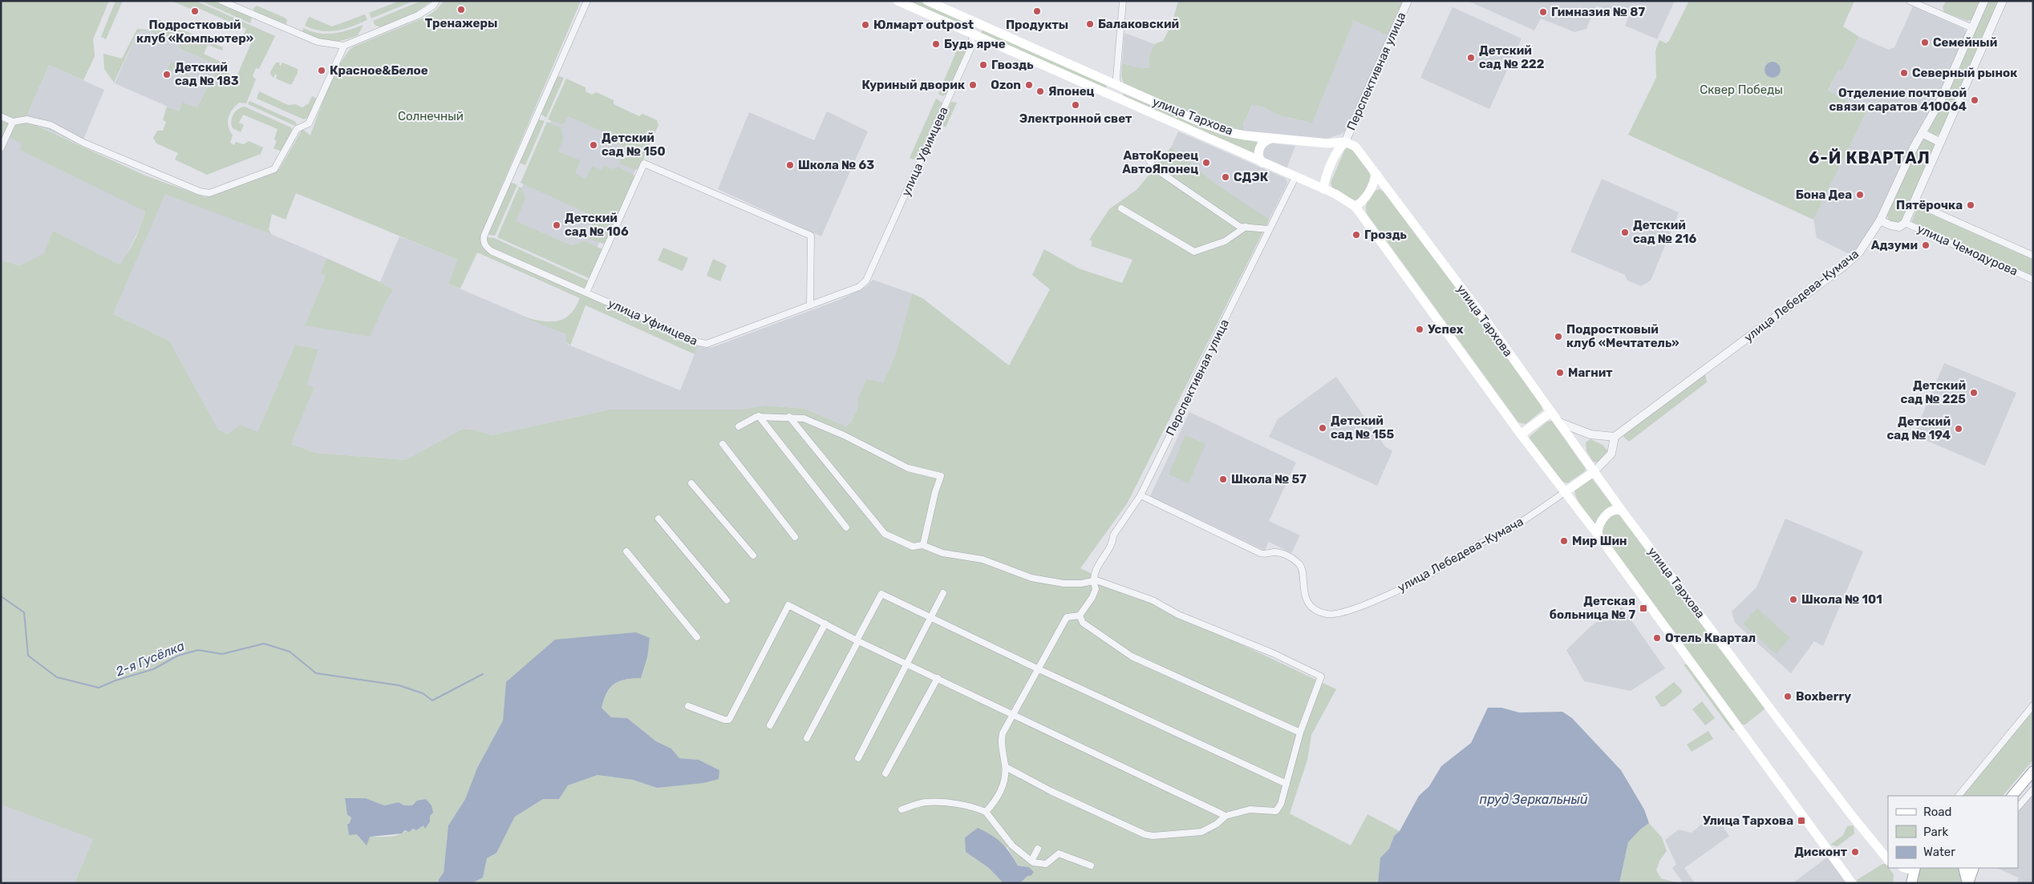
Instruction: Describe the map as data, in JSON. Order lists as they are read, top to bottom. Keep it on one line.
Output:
{"streets":{"main road":["улица Тархова"],"street":["Перспективная улица","улица Уфимцева","улица Чемодурова","улица Лебедева-Кумача"]},"crossings":[["Перспективная улица","улица Тархова"],["Перспективная улица","улица Лебедева-Кумача"],["улица Тархова","улица Уфимцева"],["улица Тархова","улица Лебедева-Кумача"],["улица Чемодурова","улица Лебедева-Кумача"]],"districts":["6-Й КВАРТАЛ"],"water":["2-я Гусёлка","пруд Зеркальный"],"parks":["Сквер Победы","Солнечный"],"places":{"other":["Тренажеры","Подростковый клуб «Компьютер»","Продукты","Гимназия № 87","Балаковский","Юлмарт outpost","Семейный","Будь ярче","Детский сад № 222","Гвоздь","Красное&Белое","Северный рынок","Детский сад № 183","Куриный дворик","Ozon","Японец","Отделение почтовой связи саратов 410064","Электронной свет","Детский сад № 150","АвтоКореец АвтоЯпонец","Школа № 63","СДЭК","Бона Деа","Пятёрочка","Детский сад № 106","Детский сад № 216","Гроздь","Адзуми","Успех","Подростковый клуб «Мечтатель»","Магнит","Детский сад № 225","Детский сад № 155","Детский сад № 194","Школа № 57","Мир Шин","Школа № 101","Отель Квартал","Boxberry","Дисконт"],"transit":["Детская больница № 7","Улица Тархова"]},"legend":["Road","Park","Water"]}
